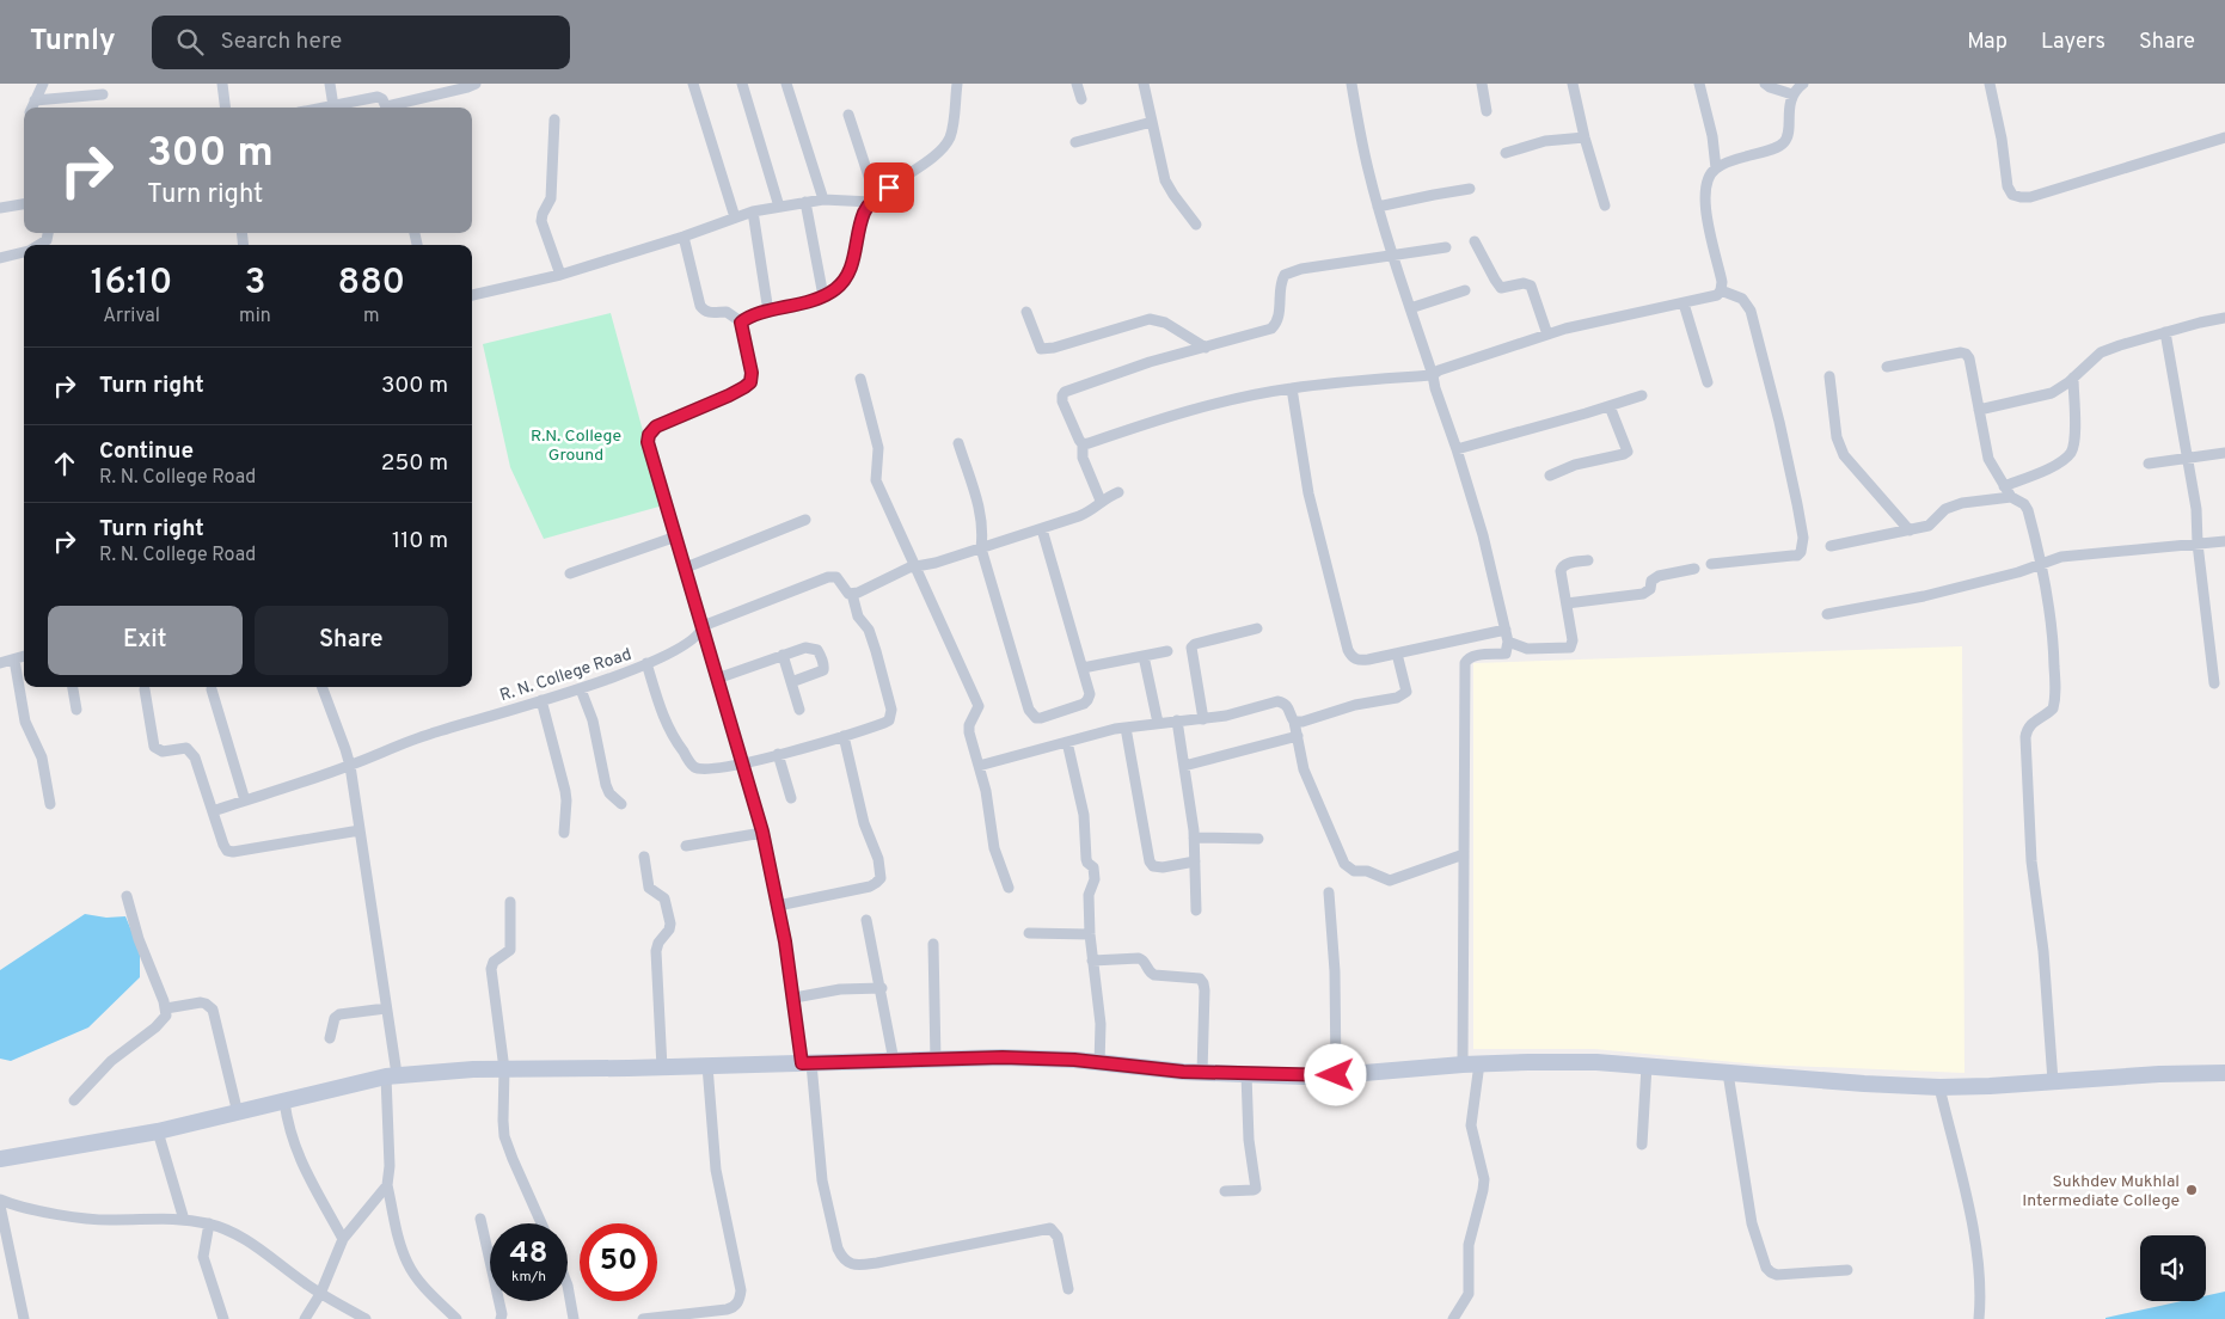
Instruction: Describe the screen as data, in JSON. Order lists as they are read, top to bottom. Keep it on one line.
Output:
{"streets":{"street":["R. N. College Road"]},"parks":["R.N. College Ground"],"places":["Sukhdev Mukhlal Intermediate College"],"page":{"header":"Turnly","search":"Search here","nav":["Map","Layers","Share"],"turn":["300 m","Turn right"],"eta":["16:10","Arrival","3","min","880","m"],"list":[{"name":"Turn right","value":"300 m"},{"name":"Continue","note":"R. N. College Road","value":"250 m"},{"name":"Turn right","note":"R. N. College Road","value":"110 m"}],"buttons":["Exit","Share"],"speed":"48 km/h","limit":"50"}}
